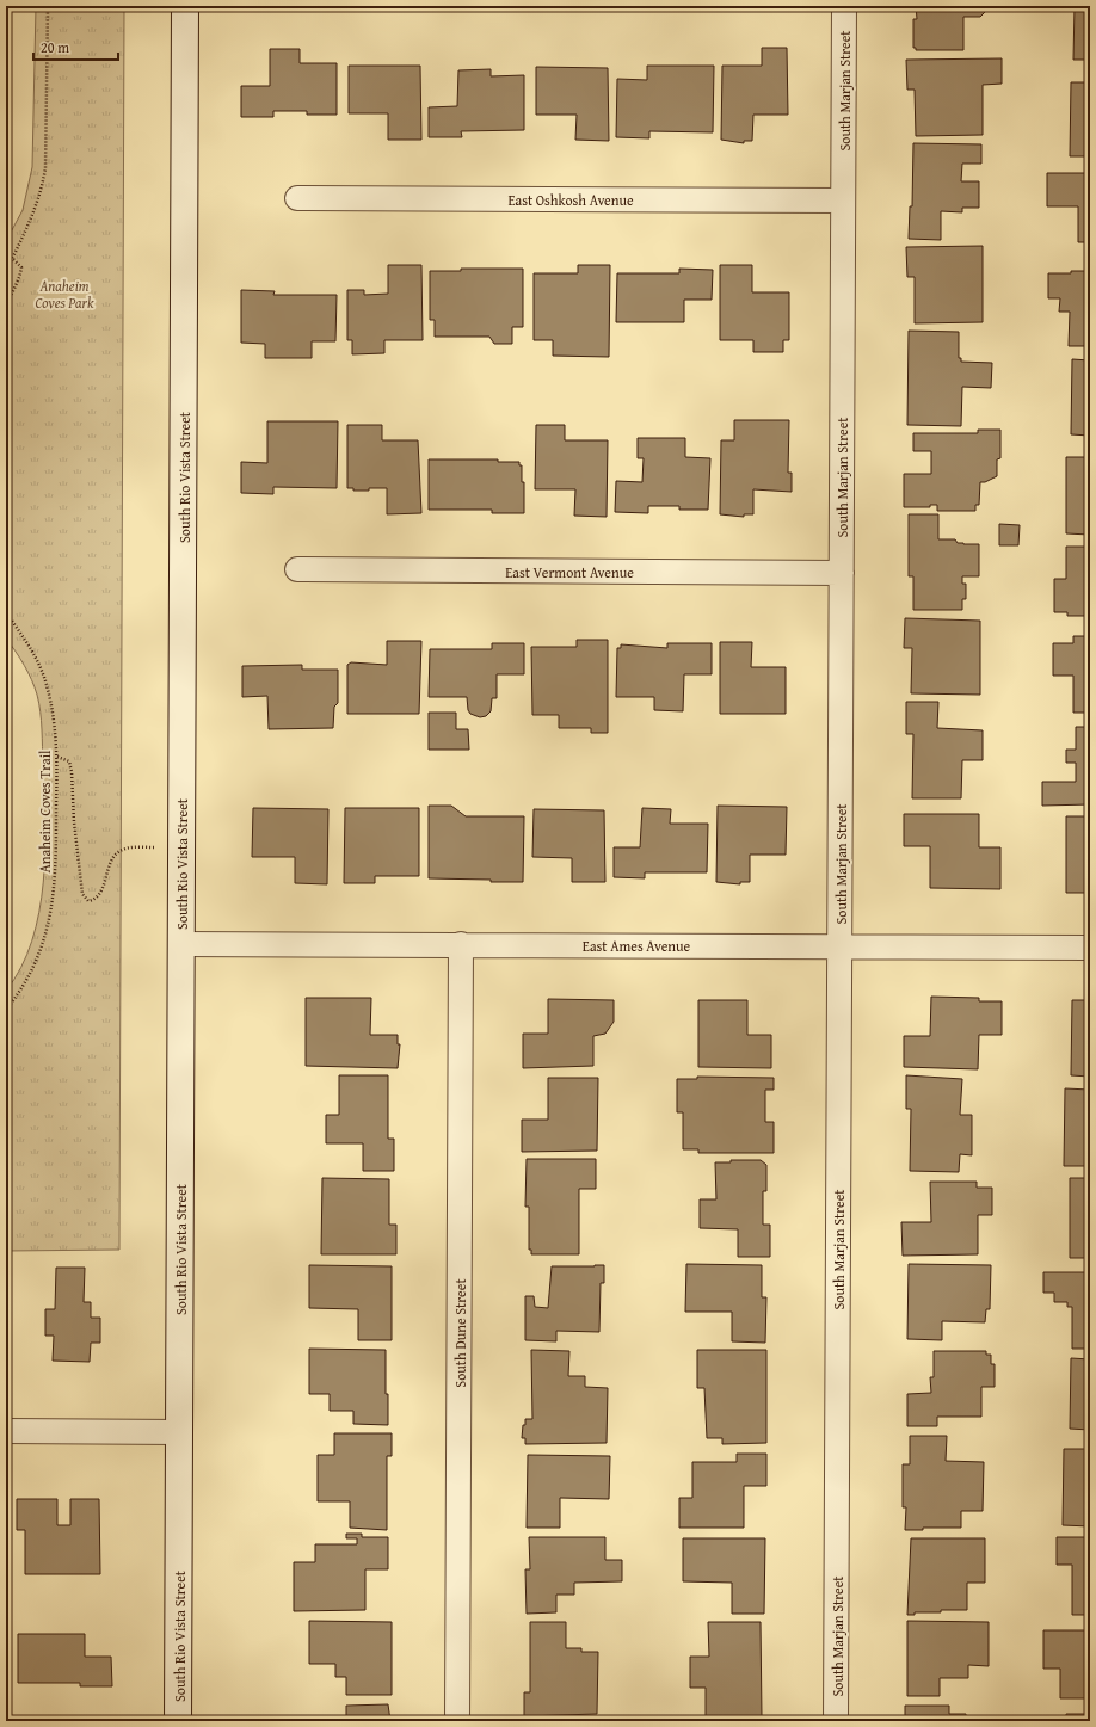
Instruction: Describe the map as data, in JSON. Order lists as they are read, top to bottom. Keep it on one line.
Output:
{"streets":{"street":["South Marjan Street","East Oshkosh Avenue","South Rio Vista Street","East Vermont Avenue","East Ames Avenue","South Dune Street"],"path":["Anaheim Coves Trail"]},"crossings":[["South Marjan Street","East Oshkosh Avenue"],["South Marjan Street","East Vermont Avenue"],["South Marjan Street","East Ames Avenue"],["South Rio Vista Street","East Ames Avenue"],["East Ames Avenue","South Dune Street"]],"parks":["Anaheim Coves Park"],"scale_bar":"20 m"}
